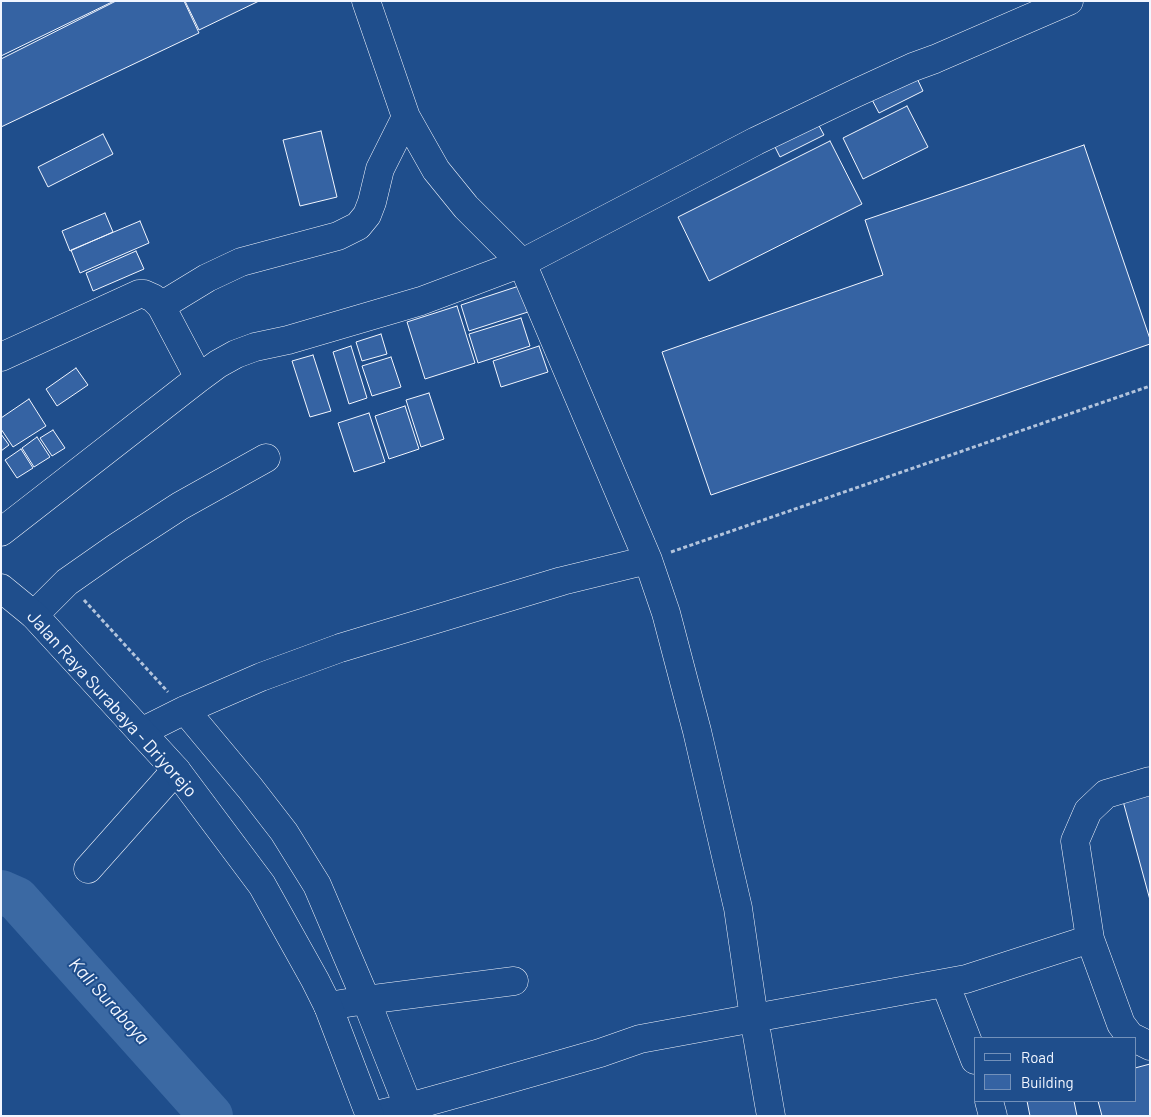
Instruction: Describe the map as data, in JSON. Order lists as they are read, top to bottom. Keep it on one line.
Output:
{"streets":{"street":["Jalan Raya Surabaya - Driyorejo"]},"water":["Kali Surabaya"],"legend":["Road","Building"]}
